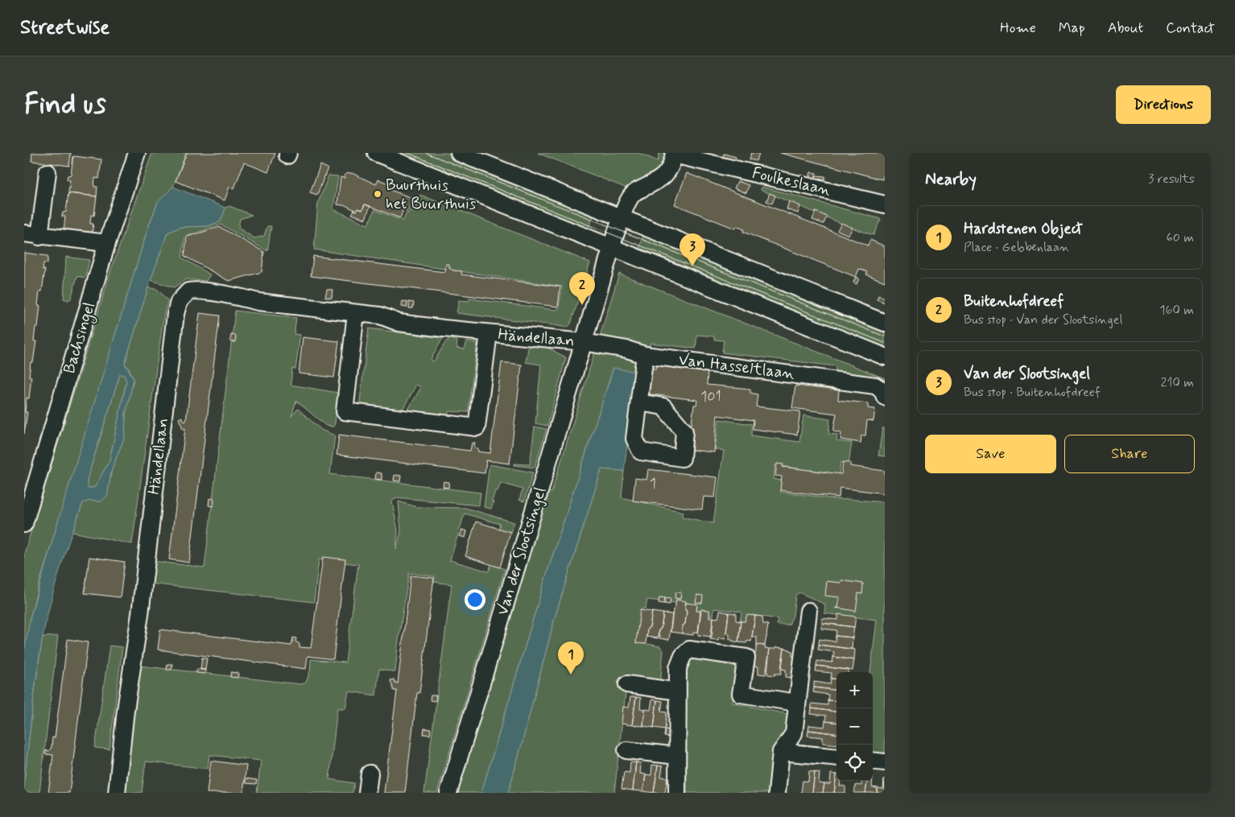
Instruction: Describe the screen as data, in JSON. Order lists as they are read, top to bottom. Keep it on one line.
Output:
{"streets":{"street":["Foulkeslaan","Bachsingel","Händellaan","Van Hasseltlaan","Van der Slootsingel"]},"crossings":[["Foulkeslaan","Van der Slootsingel"],["Händellaan","Van Hasseltlaan"],["Händellaan","Van der Slootsingel"],["Van Hasseltlaan","Van der Slootsingel"]],"places":["Buurthuis het Buurthuis"],"house_numbers":["101","1"],"page":{"header":"Streetwise","nav":["Home","Map","About","Contact"],"buttons":["Directions",["Save","Share"]],"title":"Find us","heading":["Nearby","3 results"],"list":[{"mark":"1","name":"Hardstenen Object","note":"Place · Gebbenlaan","value":"60 m"},{"mark":"2","name":"Buitenhofdreef","note":"Bus stop · Van der Slootsingel","value":"160 m"},{"mark":"3","name":"Van der Slootsingel","note":"Bus stop · Buitenhofdreef","value":"210 m"}],"pins":["3","2","1"],"map_buttons":["+","−"]}}
